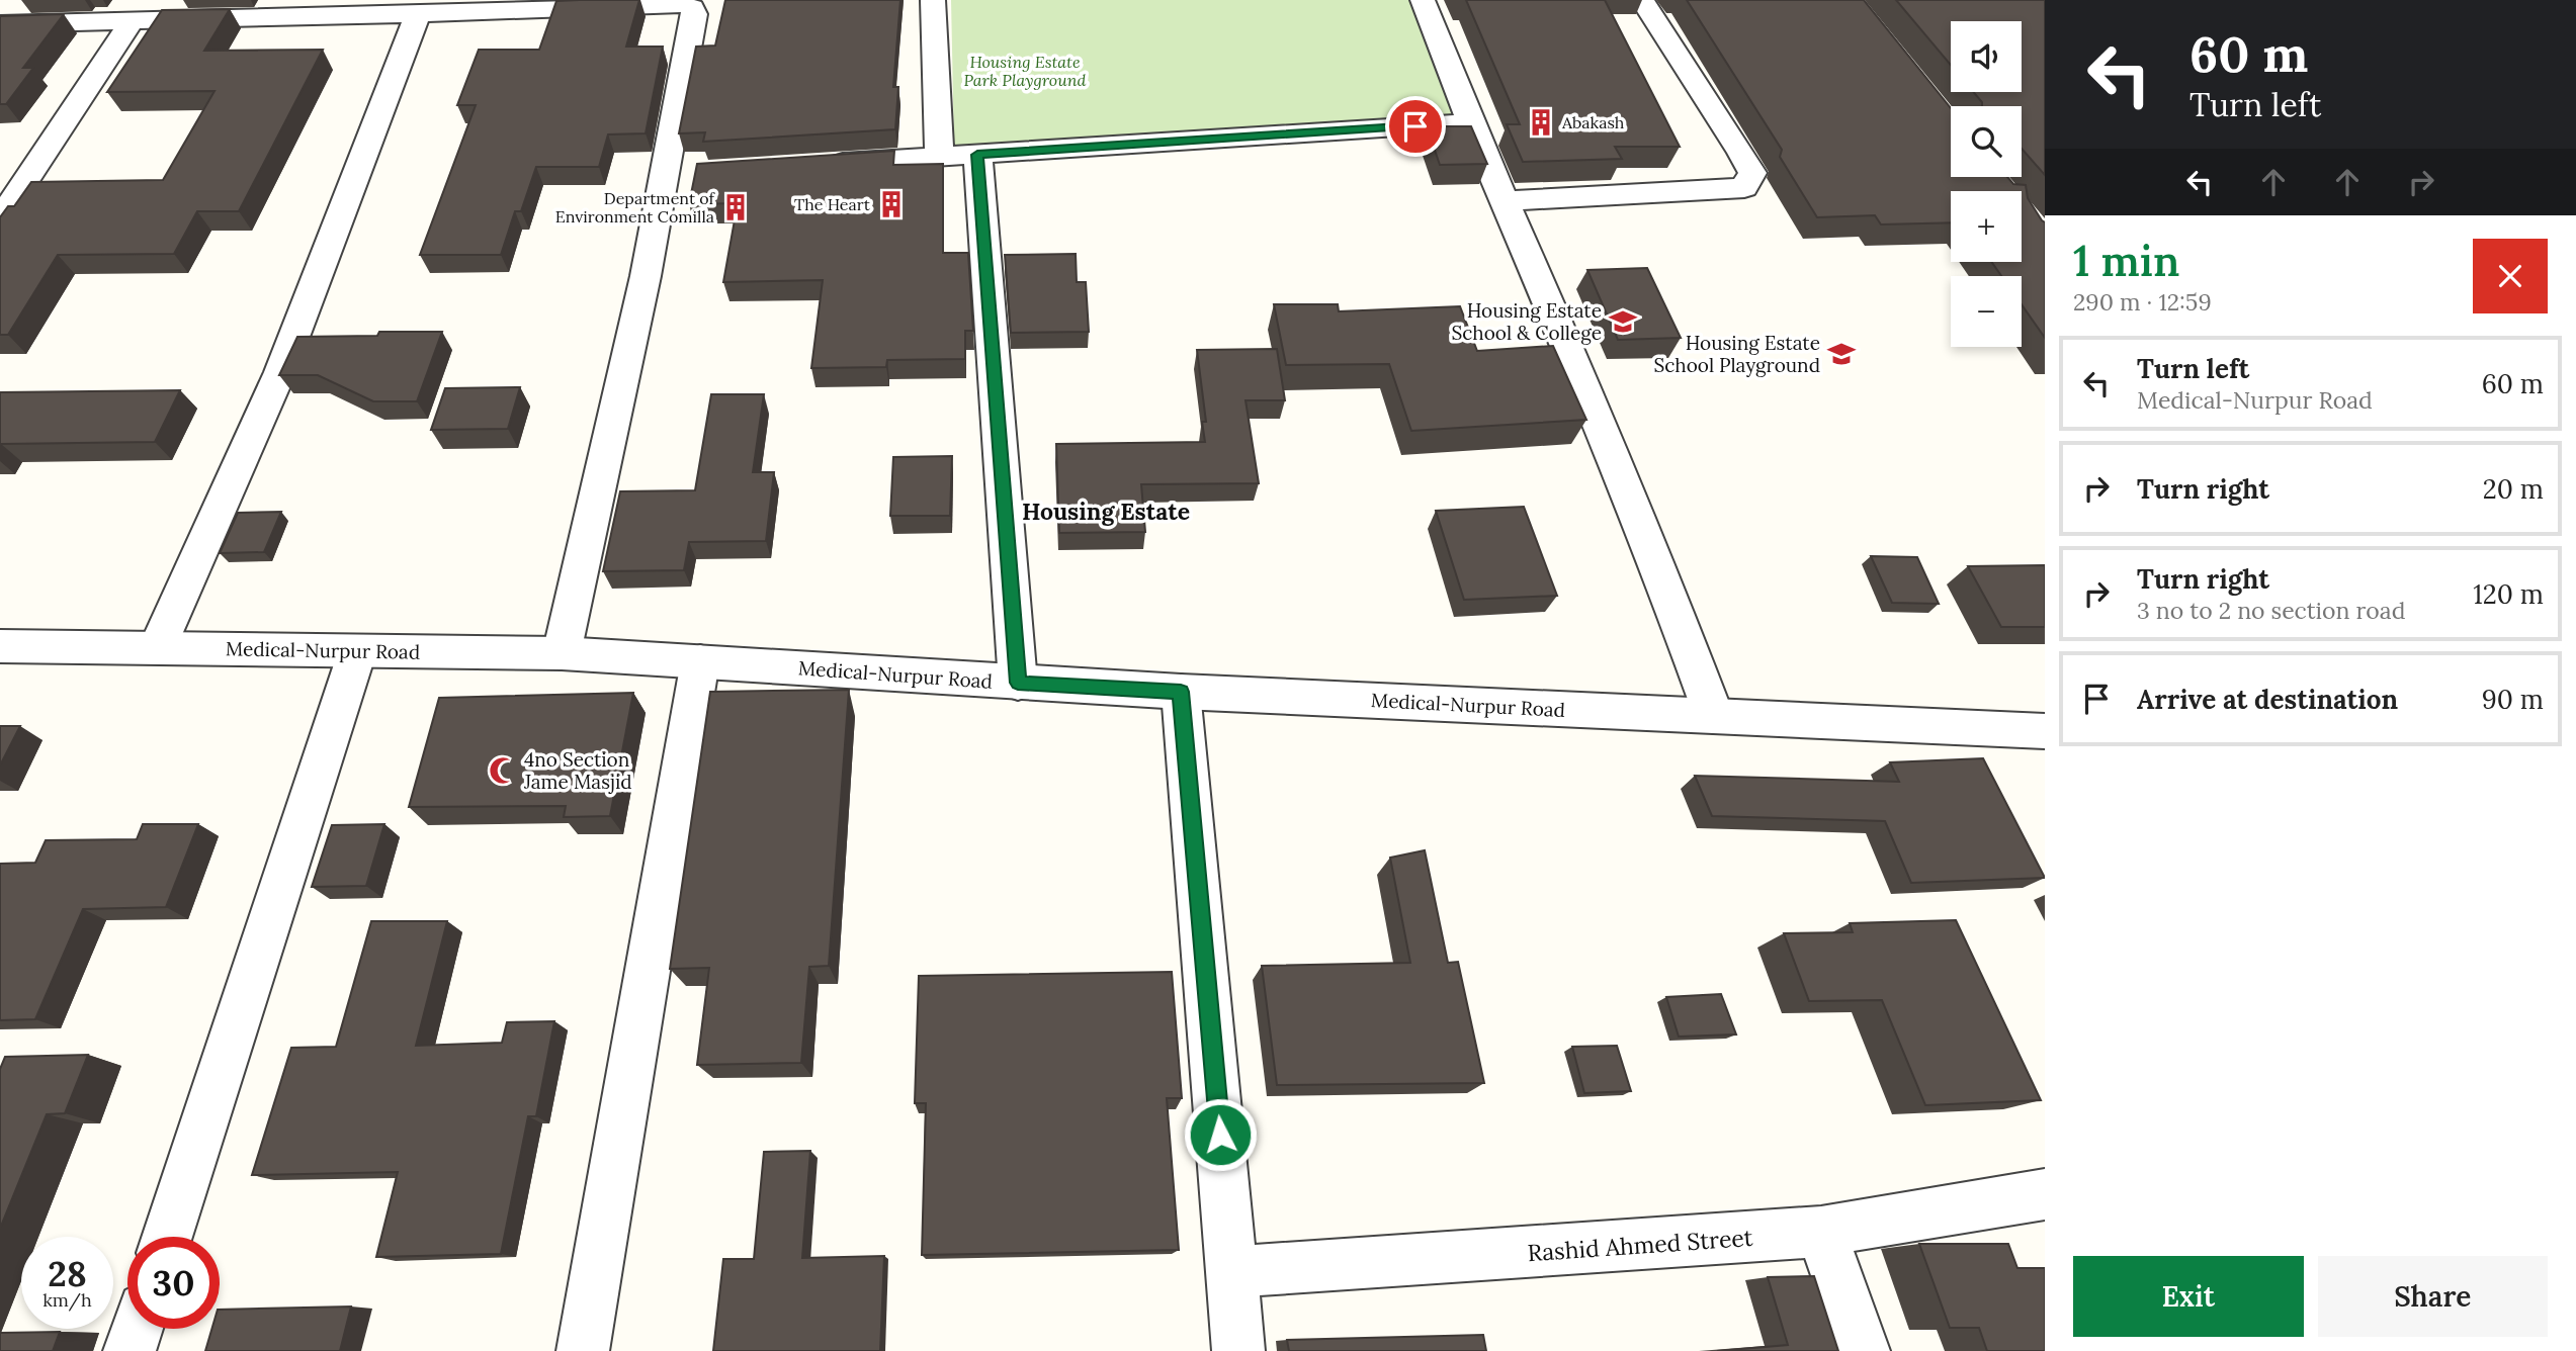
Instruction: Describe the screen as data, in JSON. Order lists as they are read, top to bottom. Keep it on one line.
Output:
{"streets":{"street":["Medical-Nurpur Road","Rashid Ahmed Street"]},"districts":["Housing Estate"],"parks":["Housing Estate Park Playground"],"places":{"building":["Abakash","The Heart","Department of Environment Comilla"],"school or university":["Housing Estate School & College","Housing Estate School Playground"],"mosque":["4no Section Jame Masjid"]},"page":{"turn":["60 m","Turn left"],"map_buttons":["+","−"],"heading":["1 min","290 m · 12:59"],"list":[{"name":"Turn left","note":"Medical-Nurpur Road","value":"60 m"},{"name":"Turn right","value":"20 m"},{"name":"Turn right","note":"3 no to 2 no section road","value":"120 m"},{"name":"Arrive at destination","value":"90 m"}],"speed":"28 km/h","limit":"30","buttons":["Exit","Share"]}}
